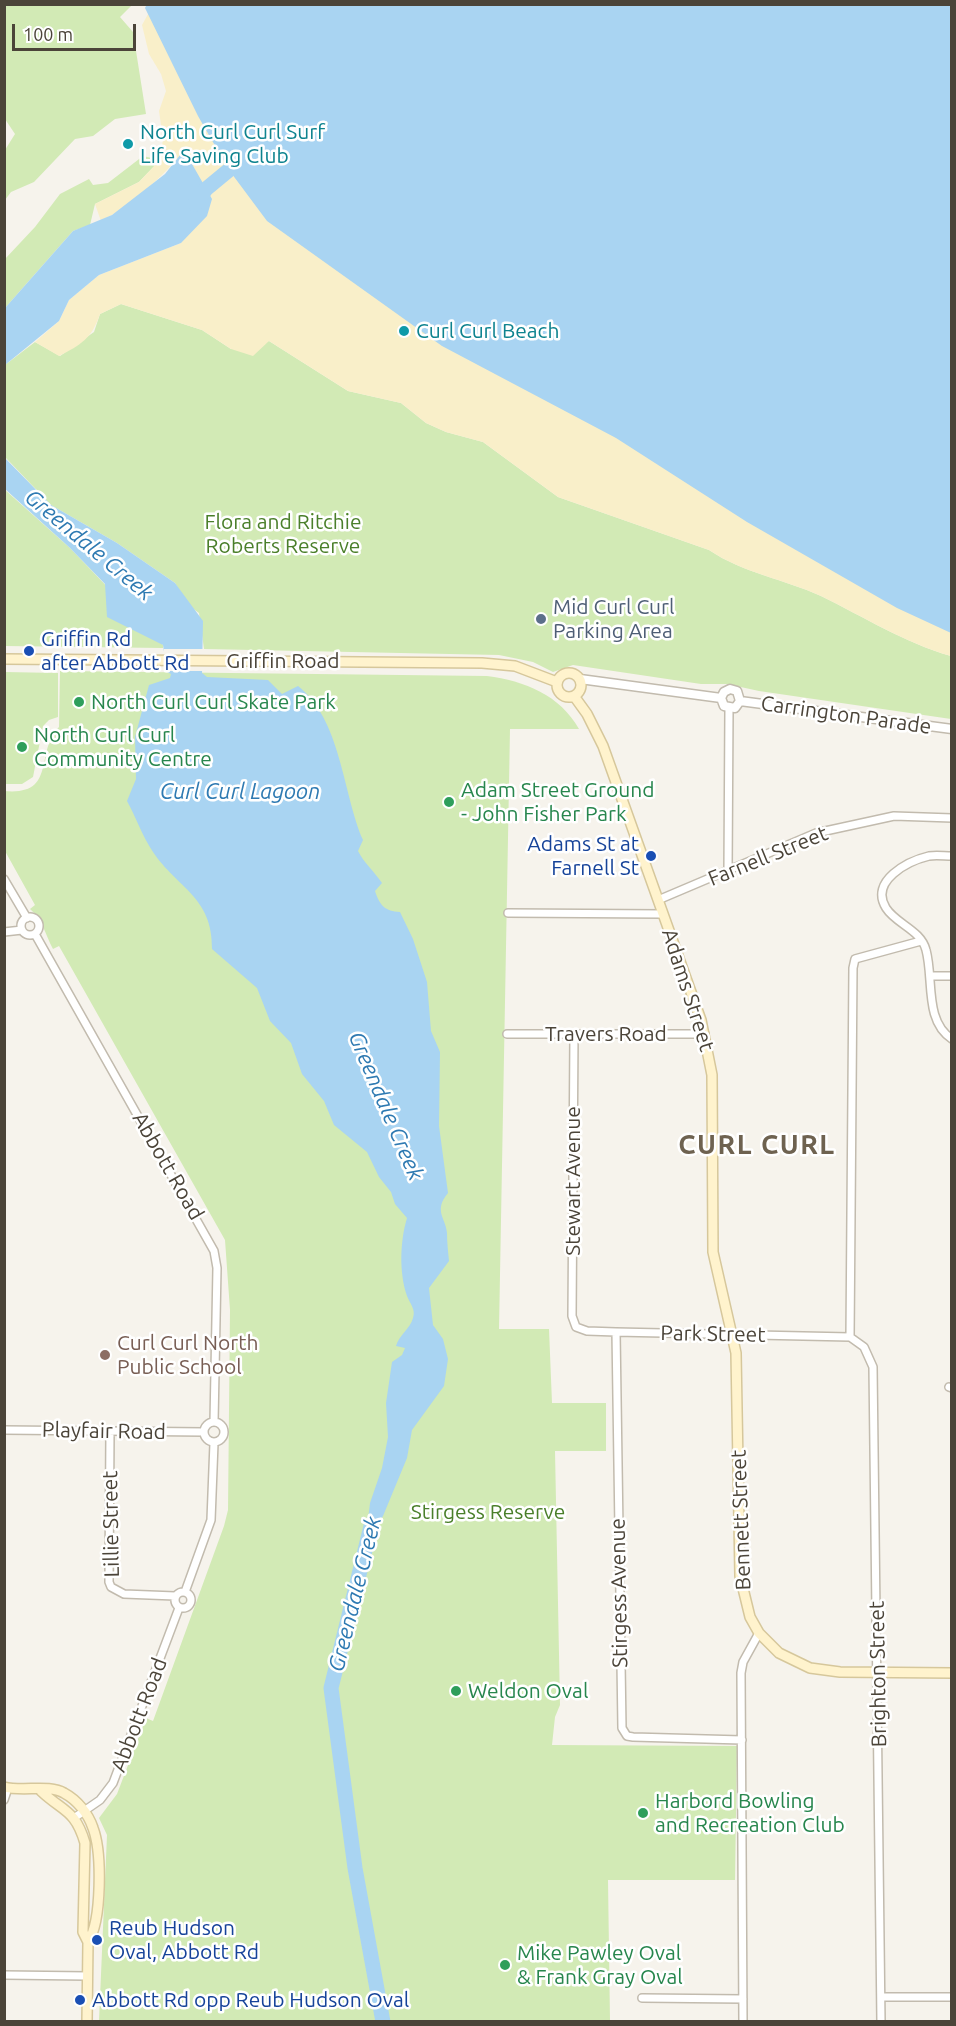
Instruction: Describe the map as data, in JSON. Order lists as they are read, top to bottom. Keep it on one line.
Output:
{"streets":{"main road":["Griffin Road","Adams Street","Bennett Street"],"street":["Carrington Parade","Farnell Street","Travers Road","Abbott Road","Stewart Avenue","Park Street","Playfair Road","Lillie Street","Stirgess Avenue","Brighton Street"]},"crossings":[["Griffin Road","Adams Street"],["Farnell Street","Adams Street"],["Adams Street","Travers Road"],["Adams Street","Park Street"],["Adams Street","Bennett Street"],["Travers Road","Stewart Avenue"],["Abbott Road","Playfair Road"],["Abbott Road","Lillie Street"],["Stewart Avenue","Park Street"],["Park Street","Bennett Street"],["Park Street","Stirgess Avenue"],["Park Street","Brighton Street"],["Playfair Road","Lillie Street"]],"districts":["CURL CURL"],"water":["Greendale Creek","Curl Curl Lagoon"],"parks":["Flora and Ritchie Roberts Reserve","Stirgess Reserve"],"places":["North Curl Curl Surf Life Saving Club","Curl Curl Beach","Mid Curl Curl Parking Area","Griffin Rd after Abbott Rd","North Curl Curl Skate Park","North Curl Curl Community Centre","Adam Street Ground - John Fisher Park","Adams St at Farnell St","Curl Curl North Public School","Weldon Oval","Harbord Bowling and Recreation Club","Reub Hudson Oval, Abbott Rd","Mike Pawley Oval & Frank Gray Oval","Abbott Rd opp Reub Hudson Oval"],"scale_bar":"100 m"}
